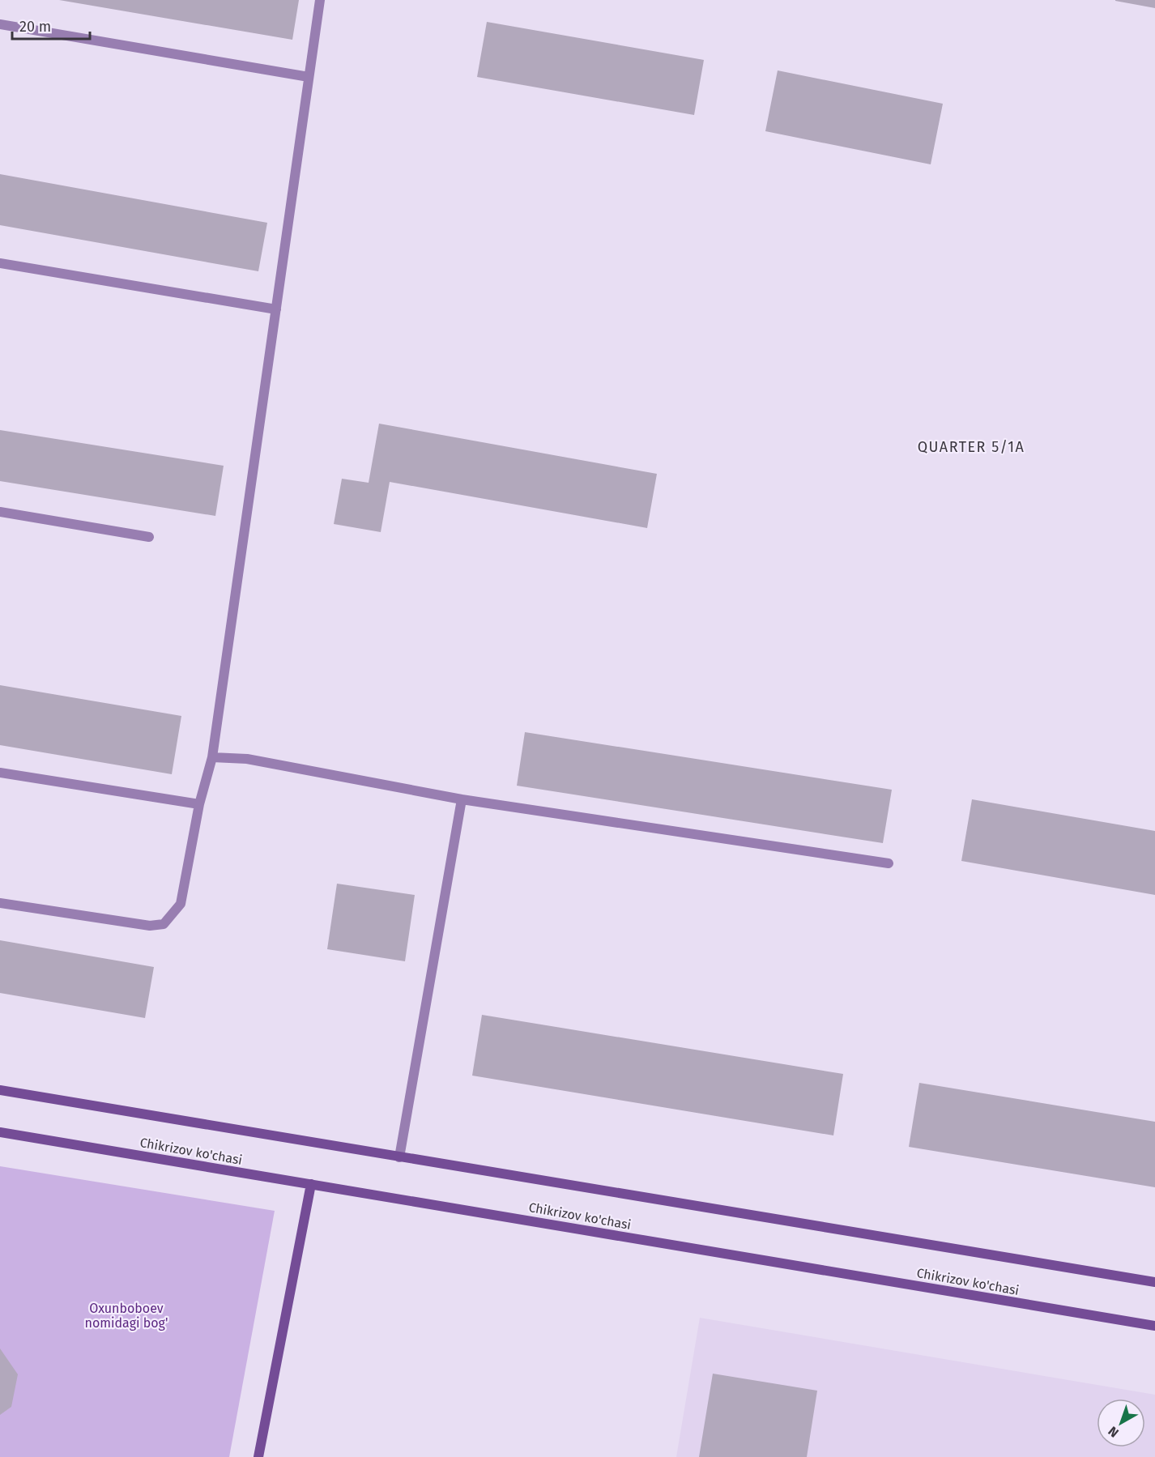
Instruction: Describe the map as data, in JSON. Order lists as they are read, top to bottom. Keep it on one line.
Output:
{"streets":{"main road":["Chikrizov ko'chasi"]},"districts":["QUARTER 5/1A"],"parks":["Oxunboboev nomidagi bog'"],"scale_bar":"20 m","north":"bottom left"}
